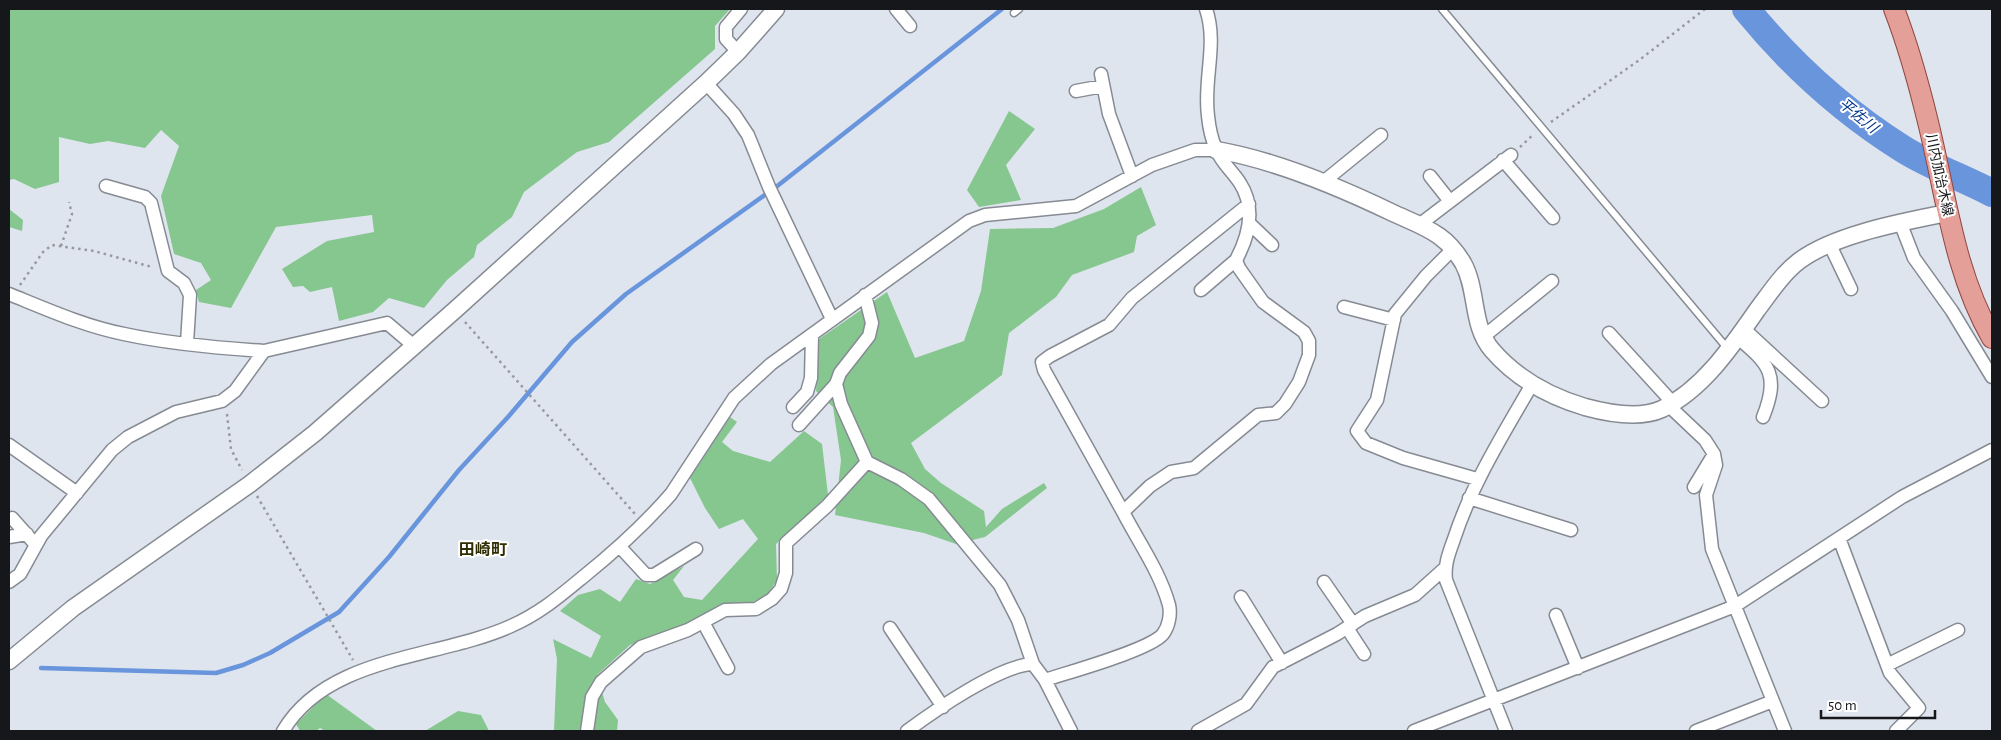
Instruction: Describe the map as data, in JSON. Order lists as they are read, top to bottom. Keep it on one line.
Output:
{"streets":{"main road":["川内加治木線"]},"districts":["田崎町"],"water":["平佐川"],"scale_bar":"50 m"}
